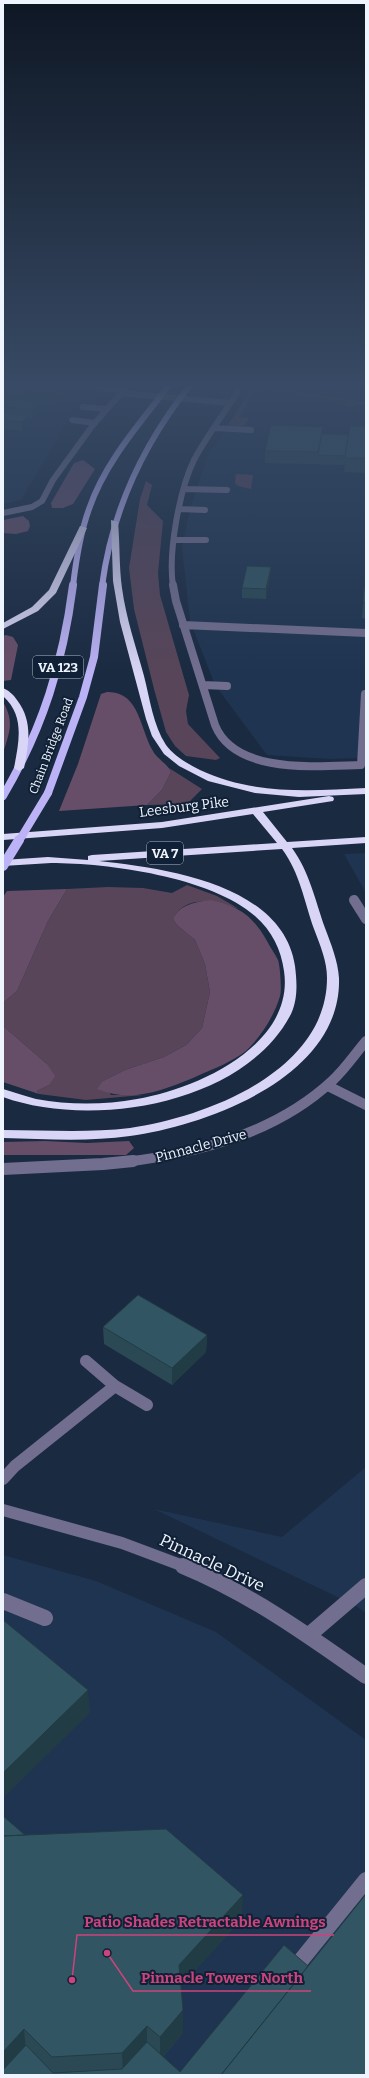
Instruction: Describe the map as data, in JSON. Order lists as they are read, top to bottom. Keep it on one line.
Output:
{"streets":{"highway":["Leesburg Pike","VA 7"],"main road":["VA 123","Chain Bridge Road"],"street":["Pinnacle Drive"]},"crossings":[["Chain Bridge Road","VA 7"]],"places":["Pinnacle Towers North","Patio Shades Retractable Awnings"]}
